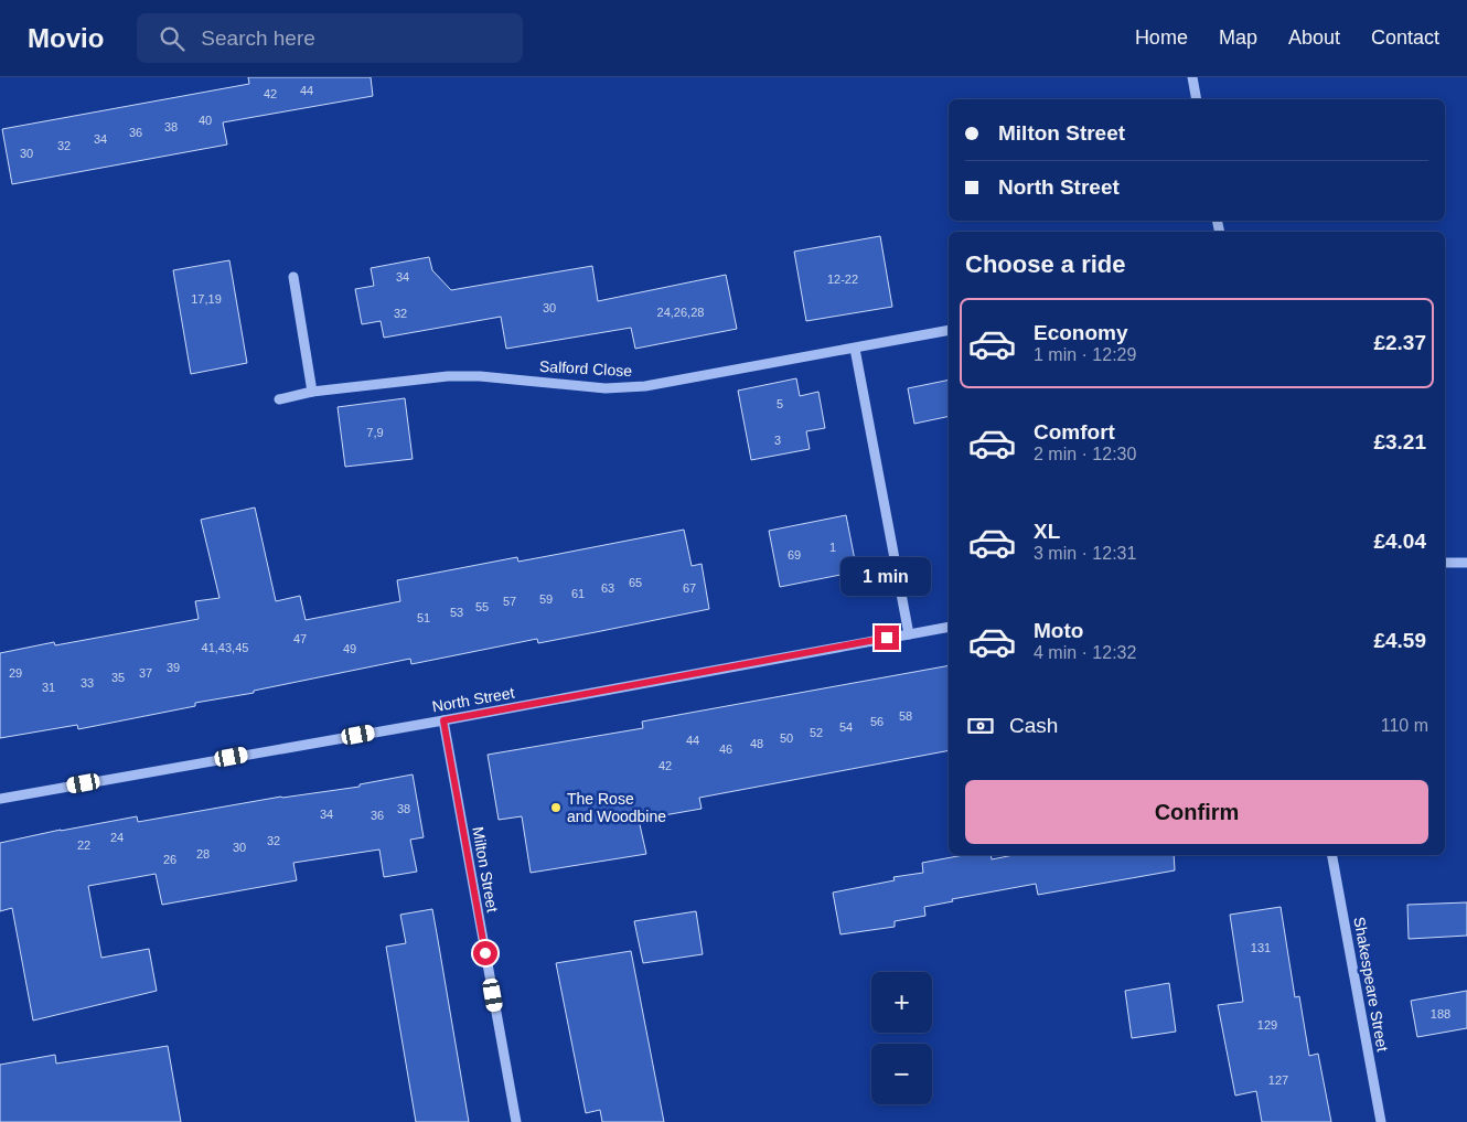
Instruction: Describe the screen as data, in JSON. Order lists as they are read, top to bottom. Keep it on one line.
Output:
{"streets":{"street":["Salford Close","North Street","Milton Street","Shakespeare Street"]},"crossings":[["North Street","Milton Street"]],"places":["The Rose and Woodbine"],"house_numbers":["44","42","40","38","36","34","32","30","34","12-22","17,19","30","24,26,28","32","5","7,9","3","1","69","65","63","67","61","59","57","55","53","51","47","41,43,45","49","39","29","37","35","33","31","58","56","54","52","50","44","48","46","42","38","34","36","24","32","22","30","28","26","131","188","129","127"],"page":{"header":"Movio","search":"Search here","nav":["Home","Map","About","Contact"],"banner":["Milton Street","North Street"],"heading":"Choose a ride","list":[{"name":"Economy","note":"1 min · 12:29","value":"£2.37"},{"name":"Comfort","note":"2 min · 12:30","value":"£3.21"},{"name":"XL","note":"3 min · 12:31","value":"£4.04"},{"name":"Moto","note":"4 min · 12:32","value":"£4.59"}],"bubble":"1 min","pay":["Cash","110 m"],"buttons":"Confirm","map_buttons":["+","−"]}}
